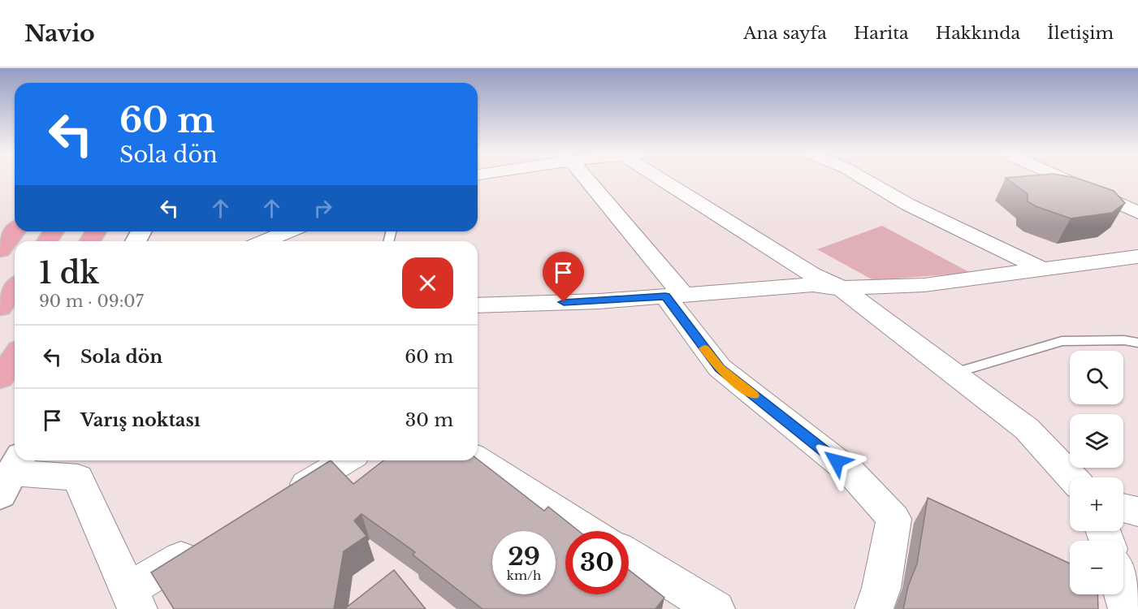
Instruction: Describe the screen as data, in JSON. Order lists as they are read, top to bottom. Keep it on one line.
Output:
{"page":{"header":"Navio","nav":["Ana sayfa","Harita","Hakkında","İletişim"],"turn":["60 m","Sola dön"],"heading":["1 dk","90 m · 09:07"],"list":[{"name":"Sola dön","value":"60 m"},{"name":"Varış noktası","value":"30 m"}],"map_buttons":["+","−"],"speed":"29 km/h","limit":"30"}}
